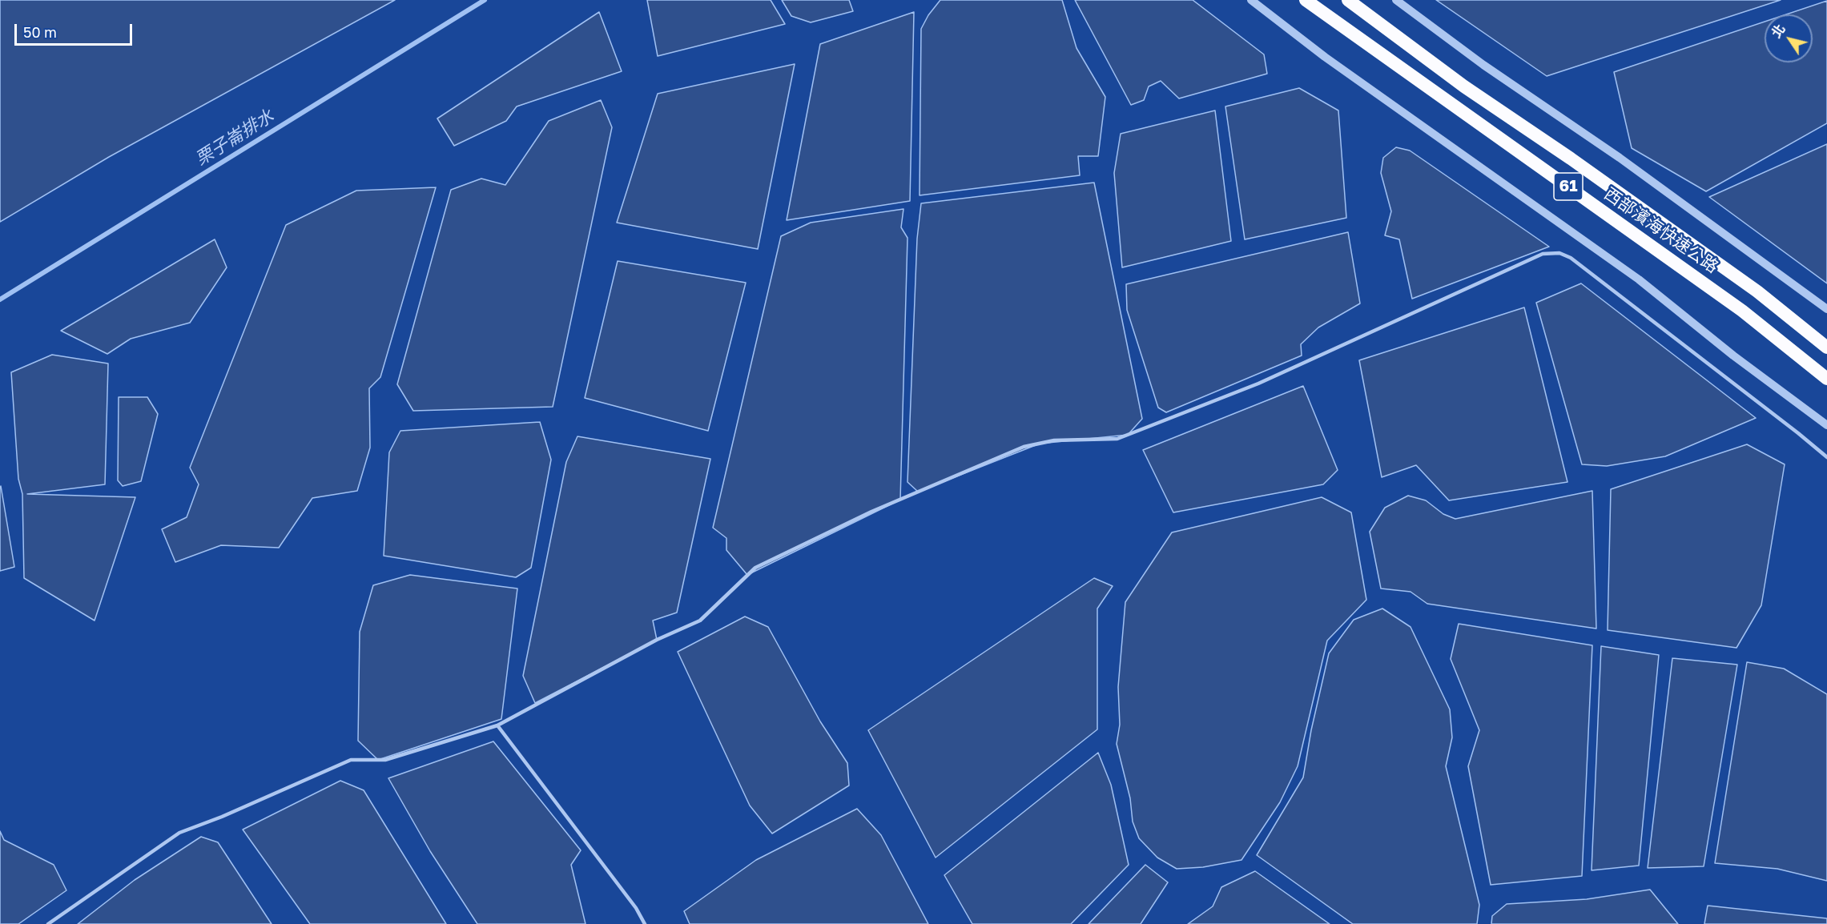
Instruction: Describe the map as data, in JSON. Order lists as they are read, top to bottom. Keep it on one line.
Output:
{"streets":{"highway":["61","西部濱海快速公路"]},"water":["栗子崙排水"],"scale_bar":"50 m","north":"top left"}
